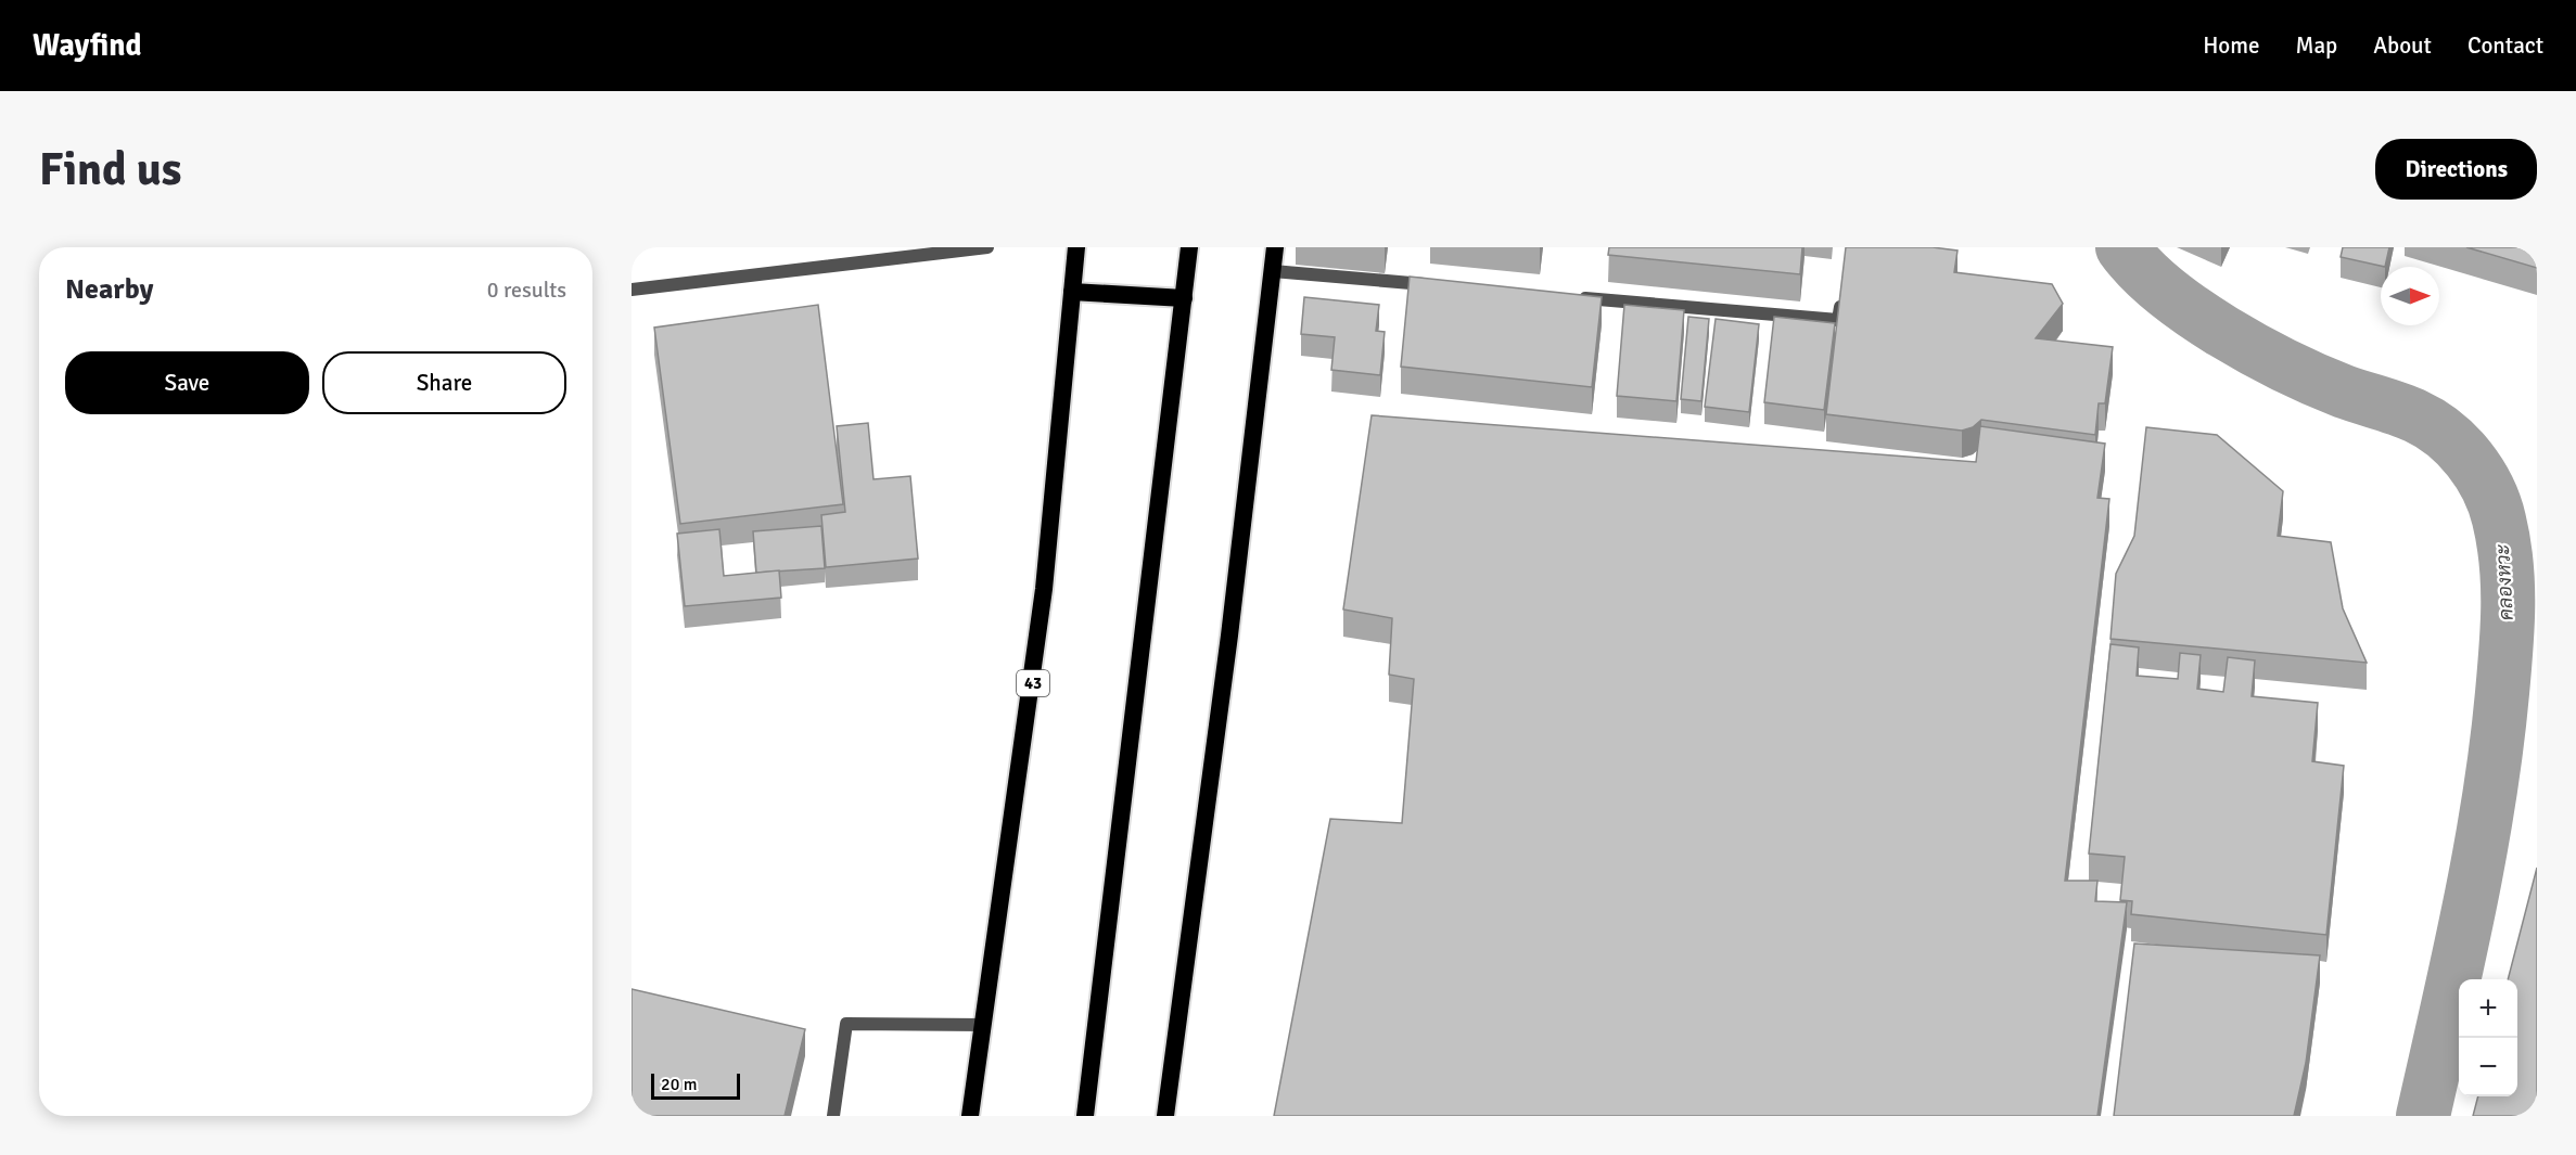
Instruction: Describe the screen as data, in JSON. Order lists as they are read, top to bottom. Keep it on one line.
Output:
{"streets":{"highway":["43"]},"water":["คลองหวะ"],"scale_bar":"20 m","north":"right","page":{"header":"Wayfind","nav":["Home","Map","About","Contact"],"buttons":["Directions",["Save","Share"]],"title":"Find us","heading":["Nearby","0 results"],"map_buttons":["+","−"],"scale":"20 m"}}
